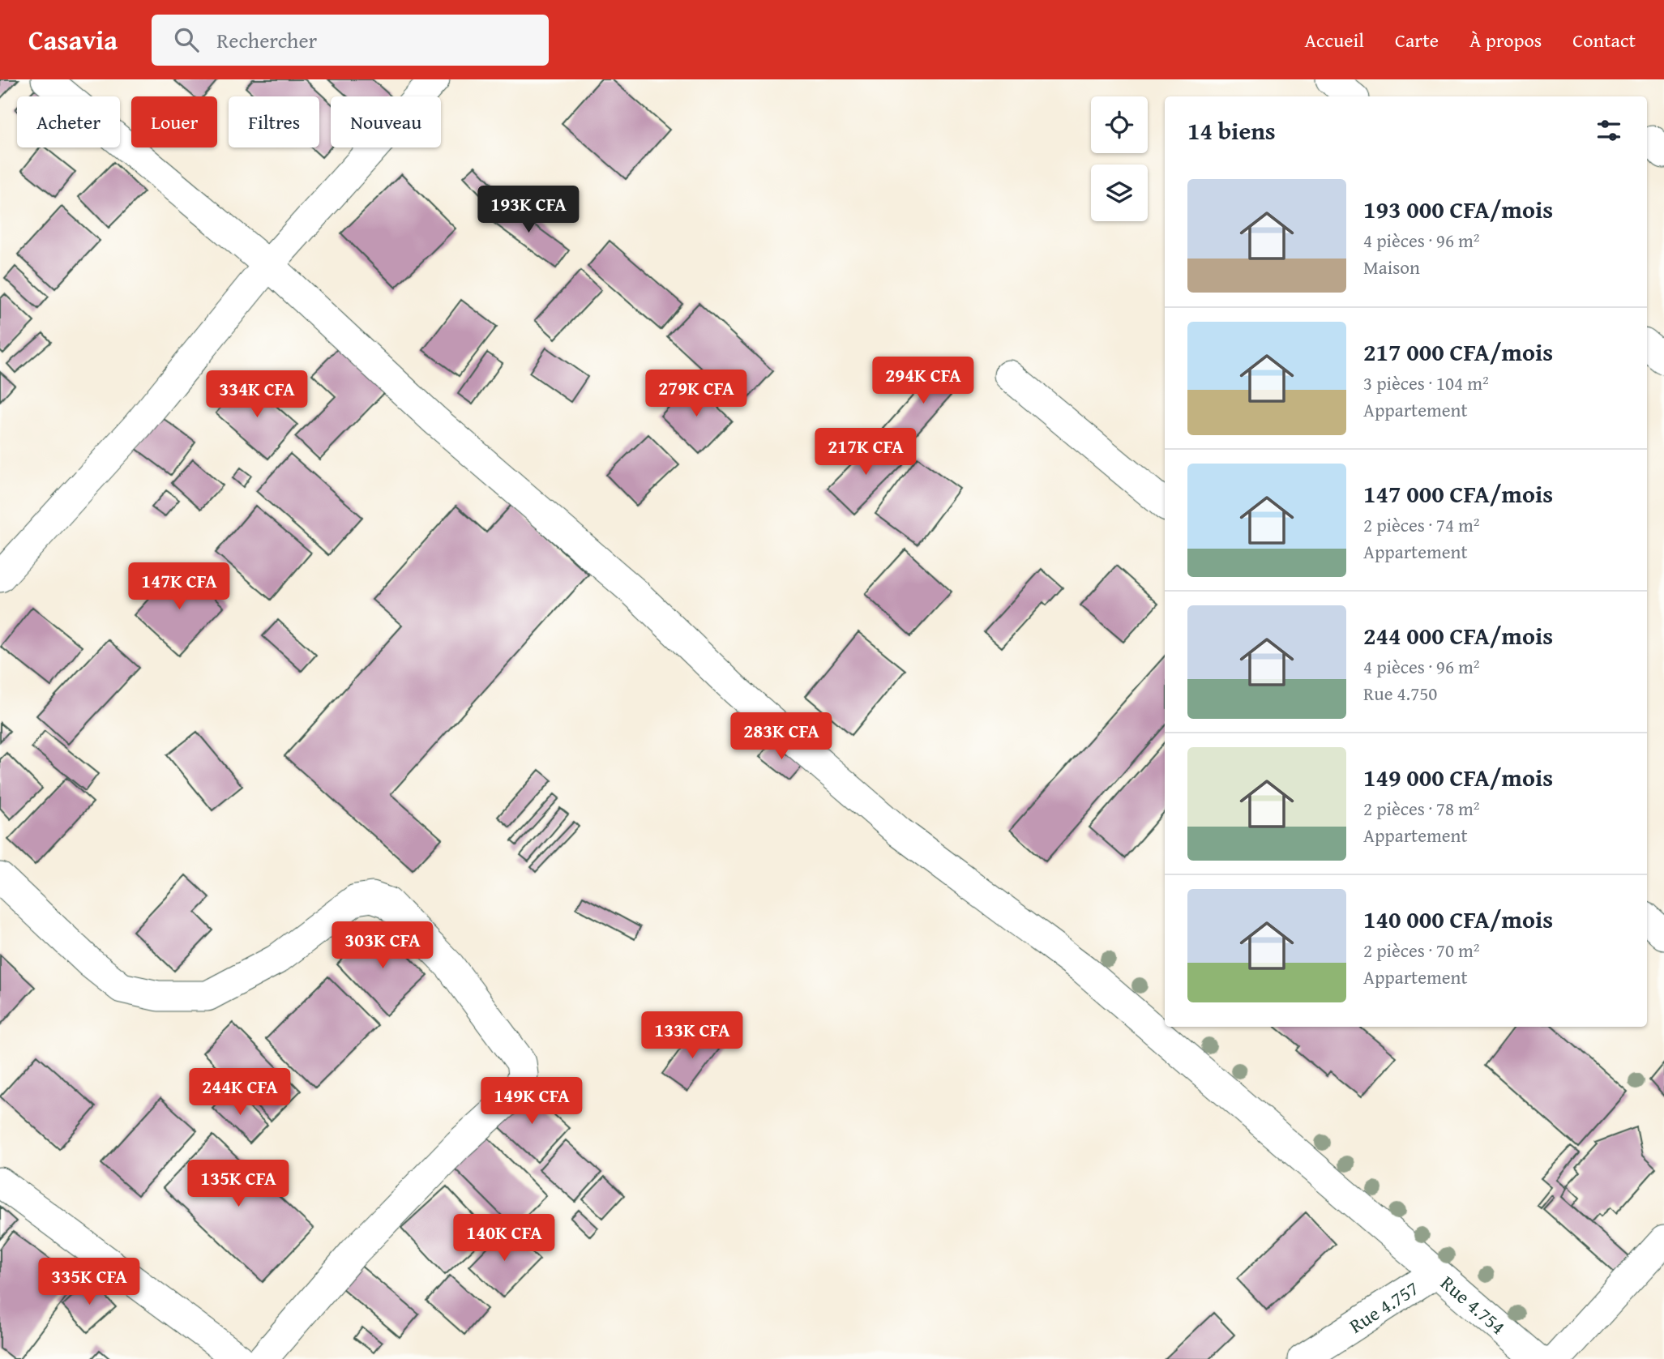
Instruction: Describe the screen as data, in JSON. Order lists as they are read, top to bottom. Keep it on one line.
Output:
{"streets":{"street":["Rue 4.754","Rue 4.757"]},"crossings":[["Rue 4.754","Rue 4.757"]],"page":{"header":"Casavia","search":"Rechercher","nav":["Accueil","Carte","À propos","Contact"],"chip":["Acheter","Louer","Filtres","Nouveau"],"heading":"14 biens","list":[{"name":"193 000 CFA/mois","note":"4 pièces · 96 m² · Maison"},{"name":"217 000 CFA/mois","note":"3 pièces · 104 m² · Appartement"},{"name":"147 000 CFA/mois","note":"2 pièces · 74 m² · Appartement"},{"name":"244 000 CFA/mois","note":"4 pièces · 96 m² · Rue 4.750"},{"name":"149 000 CFA/mois","note":"2 pièces · 78 m² · Appartement"},{"name":"140 000 CFA/mois","note":"2 pièces · 70 m² · Appartement"}],"price":["193K CFA","294K CFA","279K CFA","334K CFA","217K CFA","147K CFA","283K CFA","303K CFA","133K CFA","244K CFA","149K CFA","135K CFA","140K CFA","335K CFA"]}}
